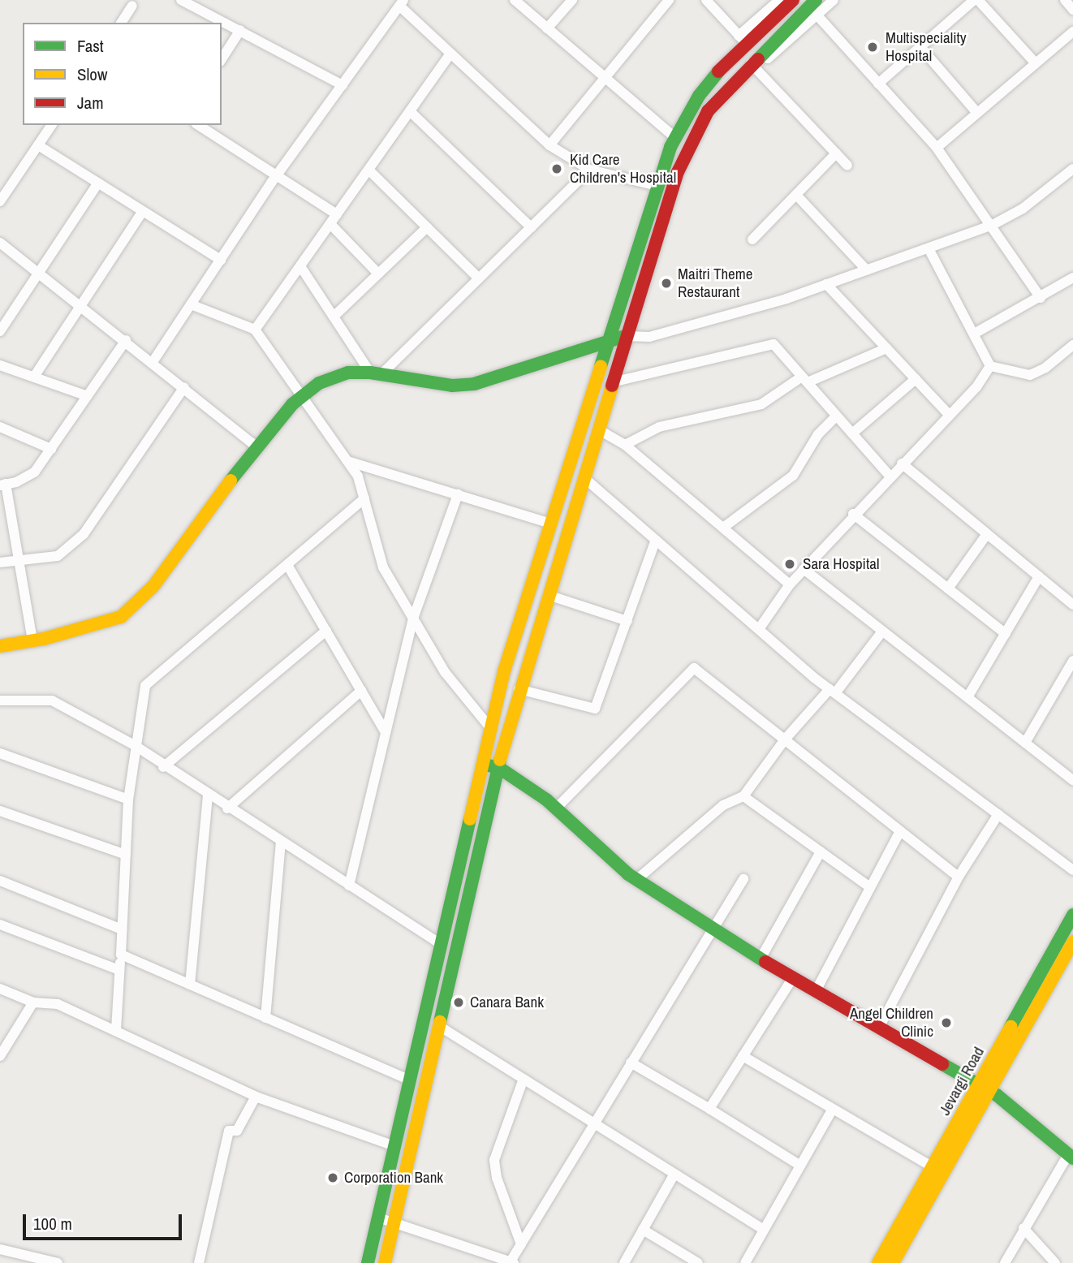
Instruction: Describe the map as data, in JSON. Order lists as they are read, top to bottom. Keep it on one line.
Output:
{"streets":{"main road":["Jevargi Road"]},"places":["Multispeciality Hospital","Kid Care Children's Hospital","Maitri Theme Restaurant","Sara Hospital","Canara Bank","Angel Children Clinic","Corporation Bank"],"legend":["Fast","Slow","Jam"],"scale_bar":"100 m"}
